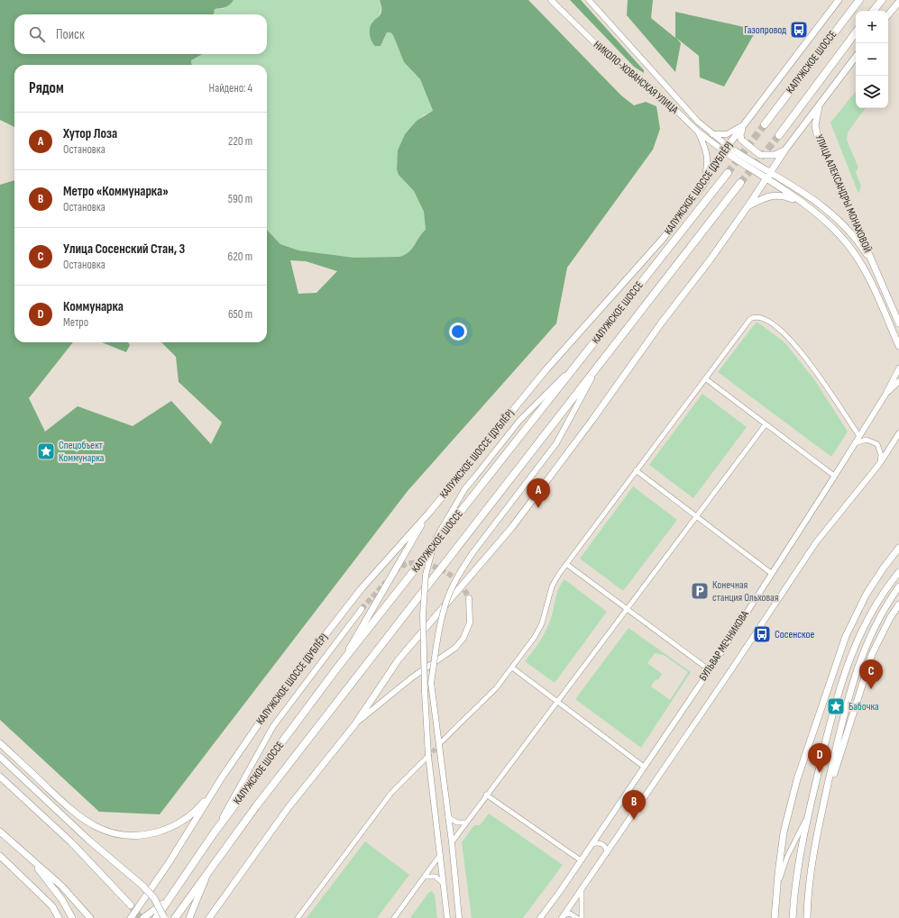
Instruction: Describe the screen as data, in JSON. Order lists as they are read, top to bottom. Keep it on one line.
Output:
{"streets":{"highway":["КАЛУЖСКОЕ ШОССЕ"],"main road":["КАЛУЖСКОЕ ШОССЕ (ДУБЛЁР)","УЛИЦА АЛЕКСАНДРЫ МОНАХОВОЙ"],"street":["НИКОЛО-ХОВАНСКАЯ УЛИЦА","БУЛЬВАР МЕЧНИКОВА"]},"crossings":[["НИКОЛО-ХОВАНСКАЯ УЛИЦА","КАЛУЖСКОЕ ШОССЕ (ДУБЛЁР)"],["НИКОЛО-ХОВАНСКАЯ УЛИЦА","УЛИЦА АЛЕКСАНДРЫ МОНАХОВОЙ"],["КАЛУЖСКОЕ ШОССЕ (ДУБЛЁР)","УЛИЦА АЛЕКСАНДРЫ МОНАХОВОЙ"]],"places":{"bus stop":["Газопровод","Сосенское"],"place":["Спецобъект Коммунарка","Бабочка"],"parking":["Конечная станция Ольховая"]},"page":{"map_buttons":["+","−"],"search":"Поиск","heading":["Рядом","Найдено: 4"],"list":[{"mark":"A","name":"Хутор Лоза","note":"Остановка","value":"220 m"},{"mark":"B","name":"Метро «Коммунарка»","note":"Остановка","value":"590 m"},{"mark":"C","name":"Улица Сосенский Стан, 3","note":"Остановка","value":"620 m"},{"mark":"D","name":"Коммунарка","note":"Метро","value":"650 m"}],"pins":["A","C","D","B"]}}
